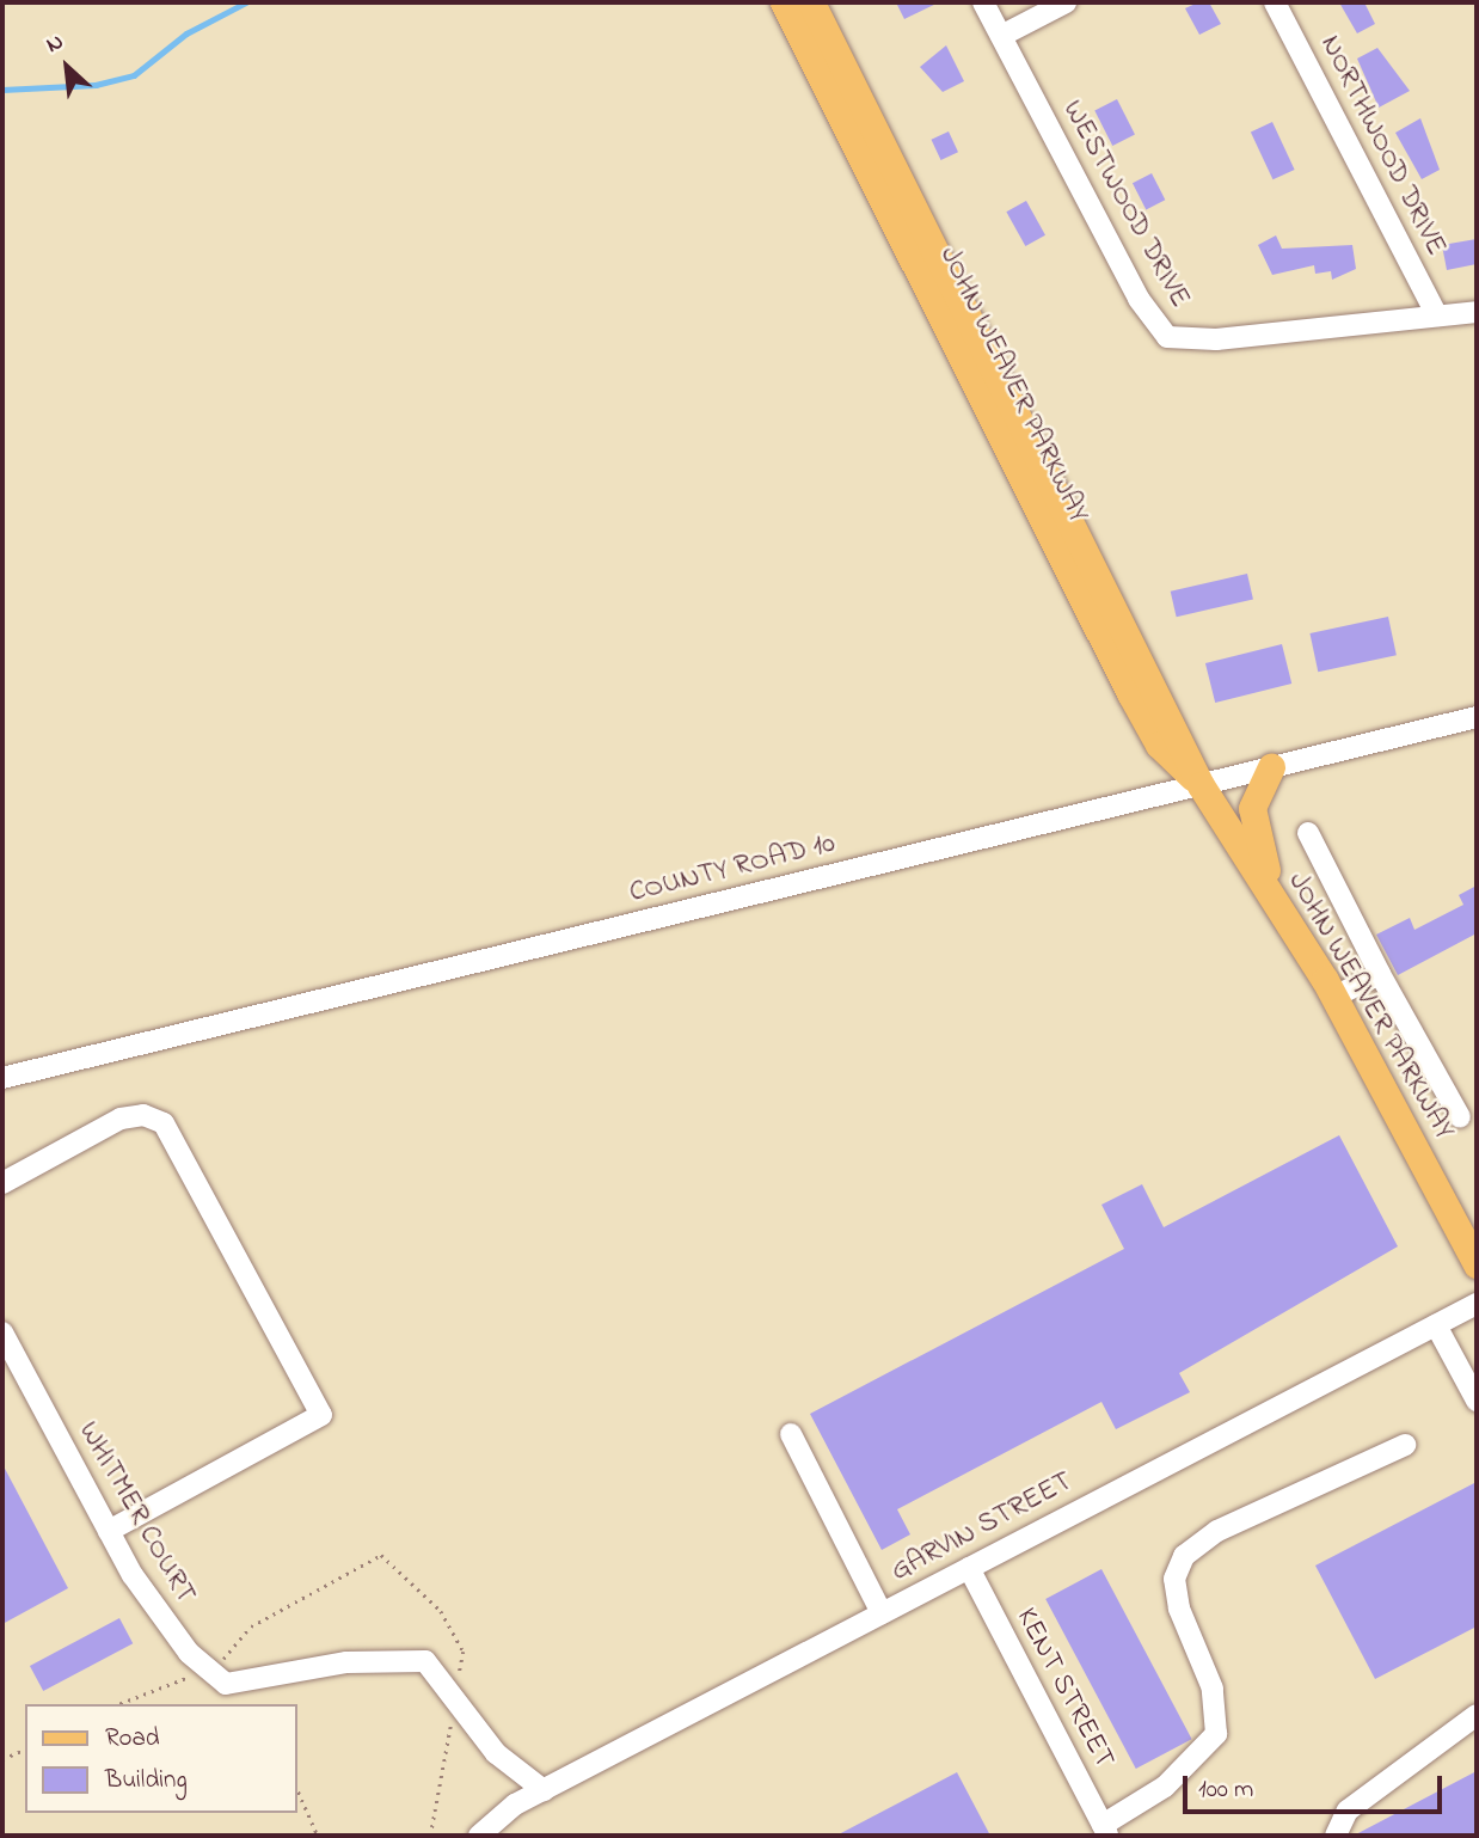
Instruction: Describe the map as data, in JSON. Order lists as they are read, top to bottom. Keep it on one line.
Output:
{"streets":{"main road":["JOHN WEAVER PARKWAY"],"street":["NORTHWOOD DRIVE","WESTWOOD DRIVE","COUNTY ROAD 10","WHITMER COURT","GARVIN STREET","KENT STREET"]},"crossings":[["NORTHWOOD DRIVE","WESTWOOD DRIVE"],["JOHN WEAVER PARKWAY","COUNTY ROAD 10"],["WHITMER COURT","GARVIN STREET"],["GARVIN STREET","KENT STREET"]],"legend":["Road","Building"],"scale_bar":"100 m","north":"top left"}
